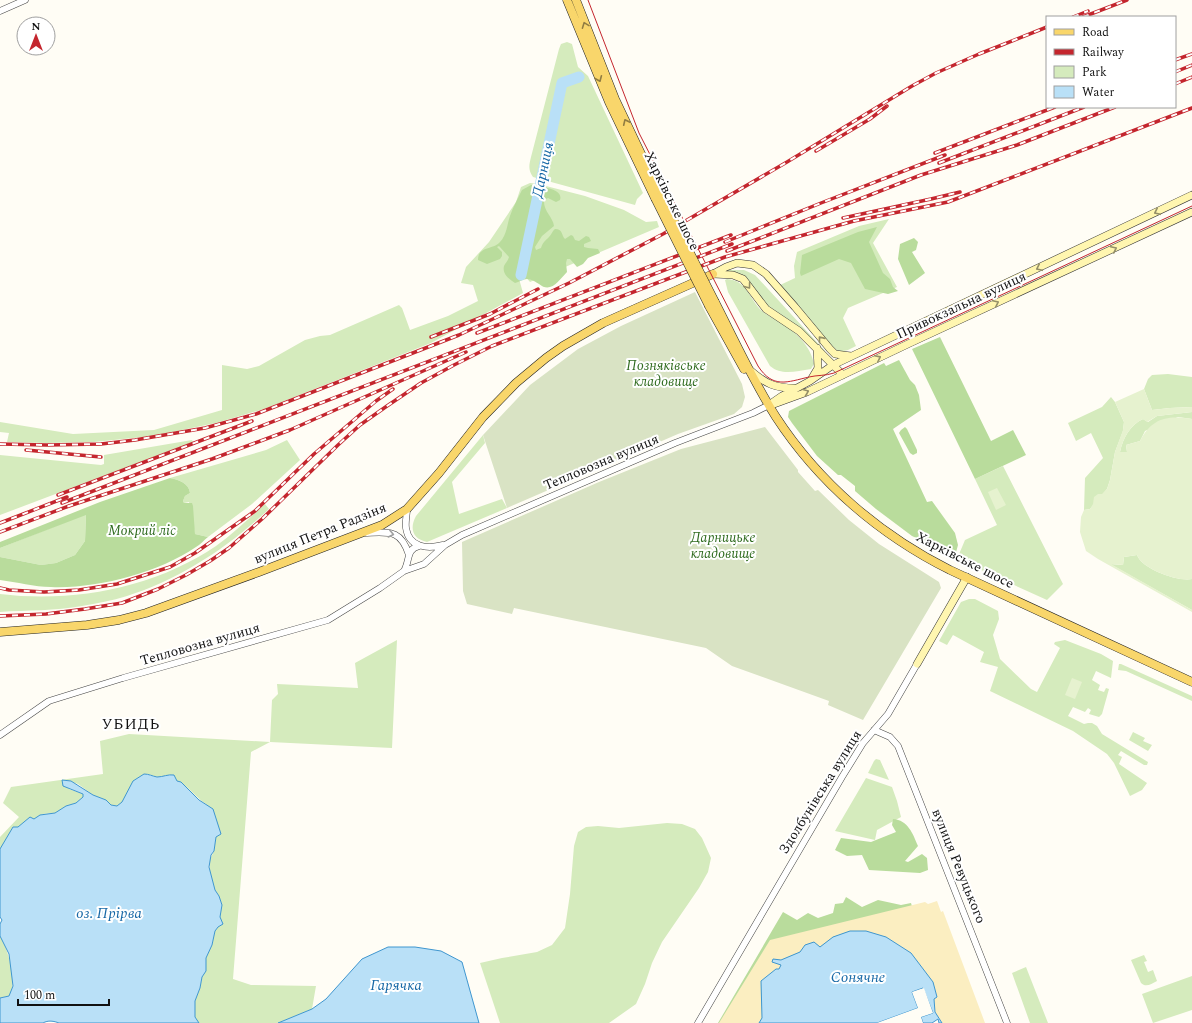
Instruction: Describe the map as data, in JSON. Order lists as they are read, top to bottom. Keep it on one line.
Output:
{"streets":{"main road":["Харківське шосе","Привокзальна вулиця","вулиця Петра Радзіня","Здолбунівська вулиця"],"street":["Тепловозна вулиця","вулиця Ревуцького"]},"crossings":[["Харківське шосе","Привокзальна вулиця"],["Харківське шосе","Тепловозна вулиця"],["Харківське шосе","Здолбунівська вулиця"],["Привокзальна вулиця","Тепловозна вулиця"],["Привокзальна вулиця","вулиця Петра Радзіня"],["Здолбунівська вулиця","вулиця Ревуцького"]],"districts":["УБИДЬ"],"water":["Дарниця","оз. Прірва","Сонячне","Гарячка"],"parks":["Позняківське кладовище","Мокрий ліс","Дарницьке кладовище"],"legend":["Road","Railway","Park","Water"],"scale_bar":"100 m","north":"top"}
